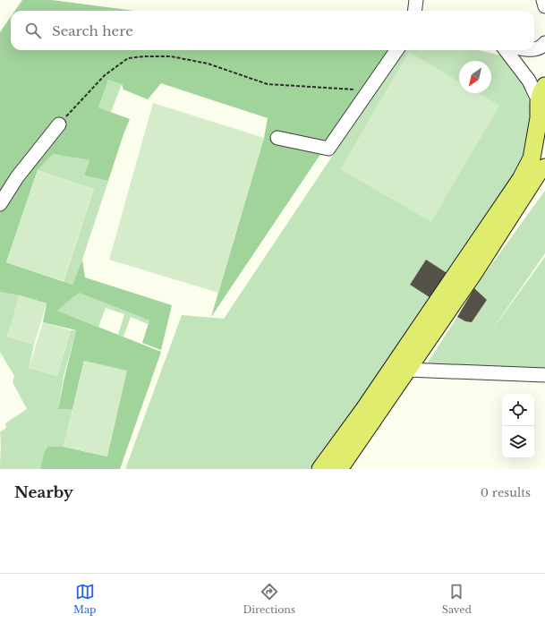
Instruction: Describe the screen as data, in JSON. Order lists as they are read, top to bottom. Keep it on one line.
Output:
{"north":"bottom left","page":{"search":"Search here","heading":["Nearby","0 results"],"nav":["Map","Directions","Saved"]}}
